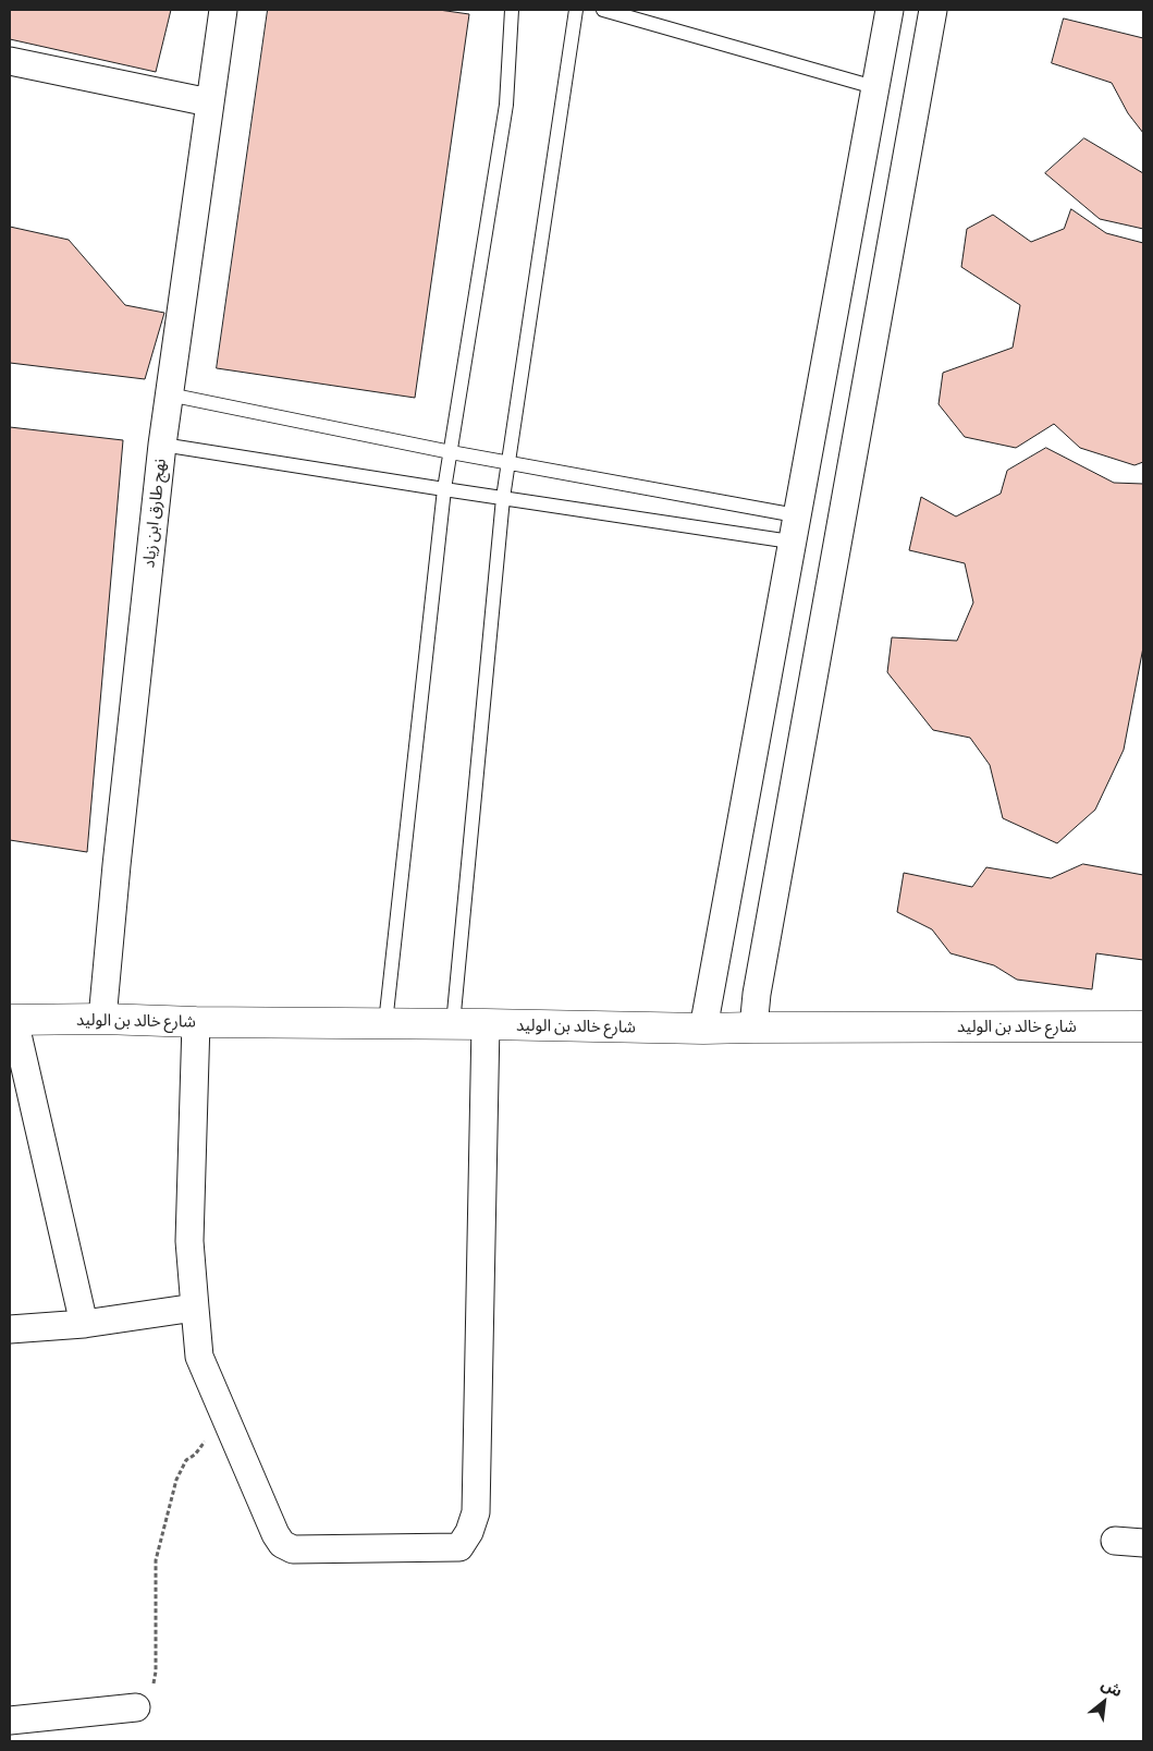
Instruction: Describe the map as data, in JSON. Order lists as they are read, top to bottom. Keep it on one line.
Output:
{"streets":{"street":["نهج طارق ابن زياد","شارع خالد بن الوليد"]},"crossings":[["نهج طارق ابن زياد","شارع خالد بن الوليد"]],"north":"top right"}
